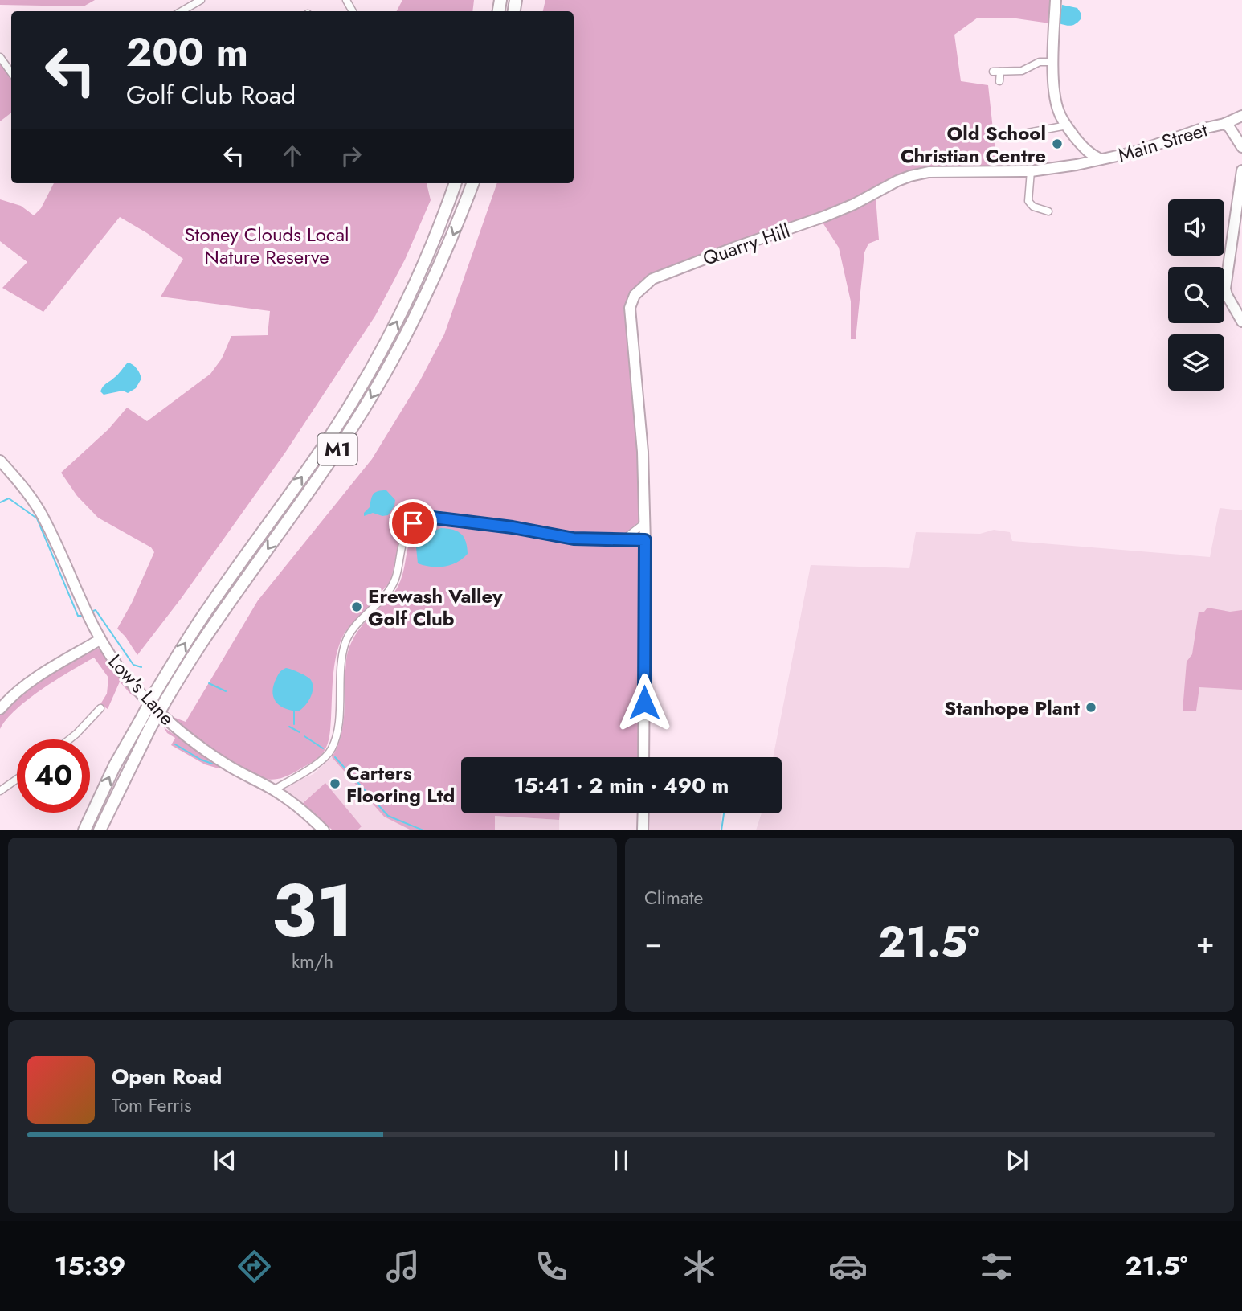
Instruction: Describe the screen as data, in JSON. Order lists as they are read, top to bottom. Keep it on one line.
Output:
{"streets":{"highway":["M1"],"street":["Main Street","Quarry Hill","Low's Lane"]},"crossings":[["Main Street","Quarry Hill"]],"parks":["Stoney Clouds Local Nature Reserve"],"places":["Old School Christian Centre","Erewash Valley Golf Club","Stanhope Plant","Carters Flooring Ltd"],"page":{"turn":["200 m","Golf Club Road"],"limit":"40","trip":"15:41 · 2 min · 490 m","tile":[["31","km/h"],"Climate"],"heat":["−","21.5°","+"],"song":["Open Road","Tom Ferris"],"tabs":["15:39","21.5°"]}}
